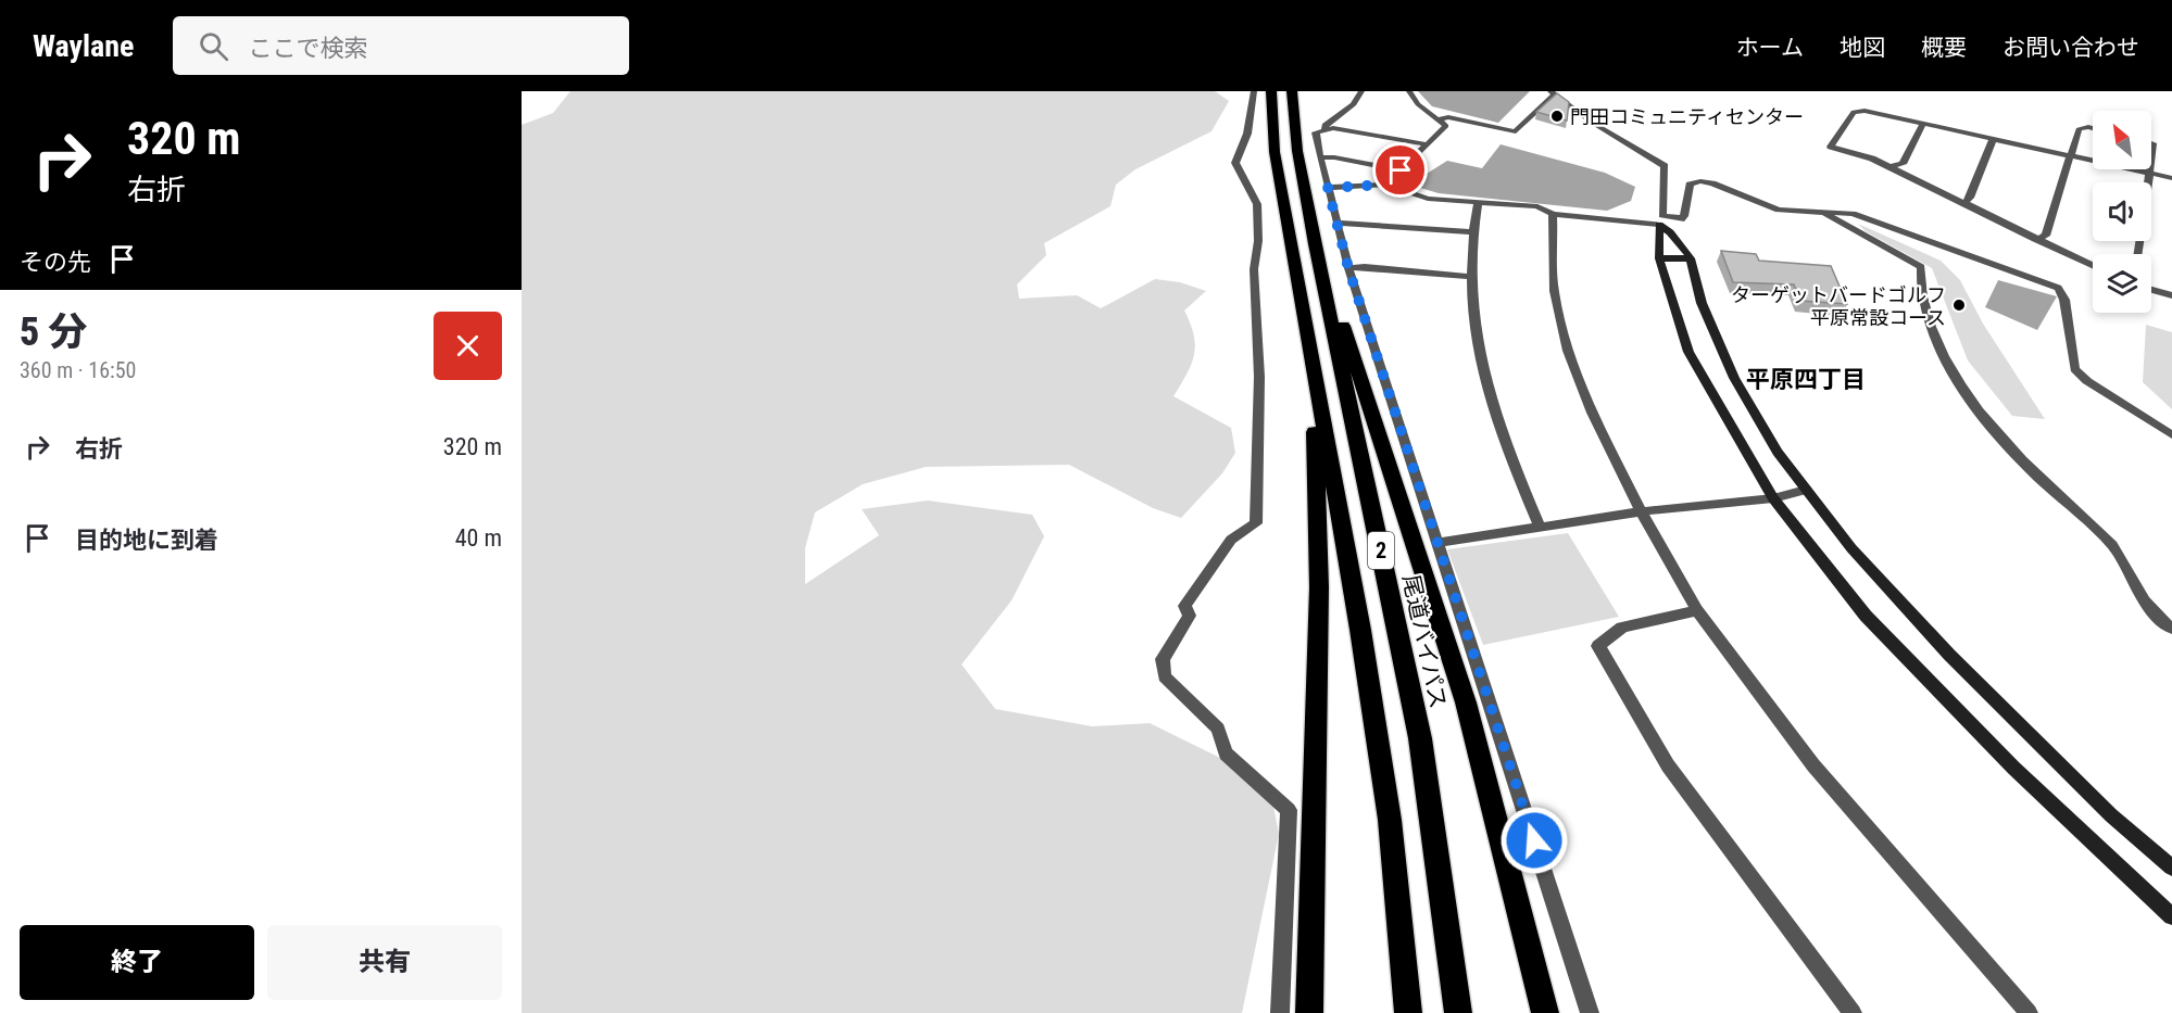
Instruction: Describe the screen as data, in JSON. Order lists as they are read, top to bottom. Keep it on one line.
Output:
{"streets":{"highway":["2","尾道バイパス"]},"districts":["平原四丁目"],"places":["門田コミュニティセンター","ターゲットバードゴルフ 平原常設コース"],"north":"top left","page":{"header":"Waylane","search":"ここで検索","nav":["ホーム","地図","概要","お問い合わせ"],"turn":["320 m","右折"],"then":"その先","heading":["5 分","360 m · 16:50"],"list":[{"name":"右折","value":"320 m"},{"name":"目的地に到着","value":"40 m"}],"buttons":["終了","共有"]}}
